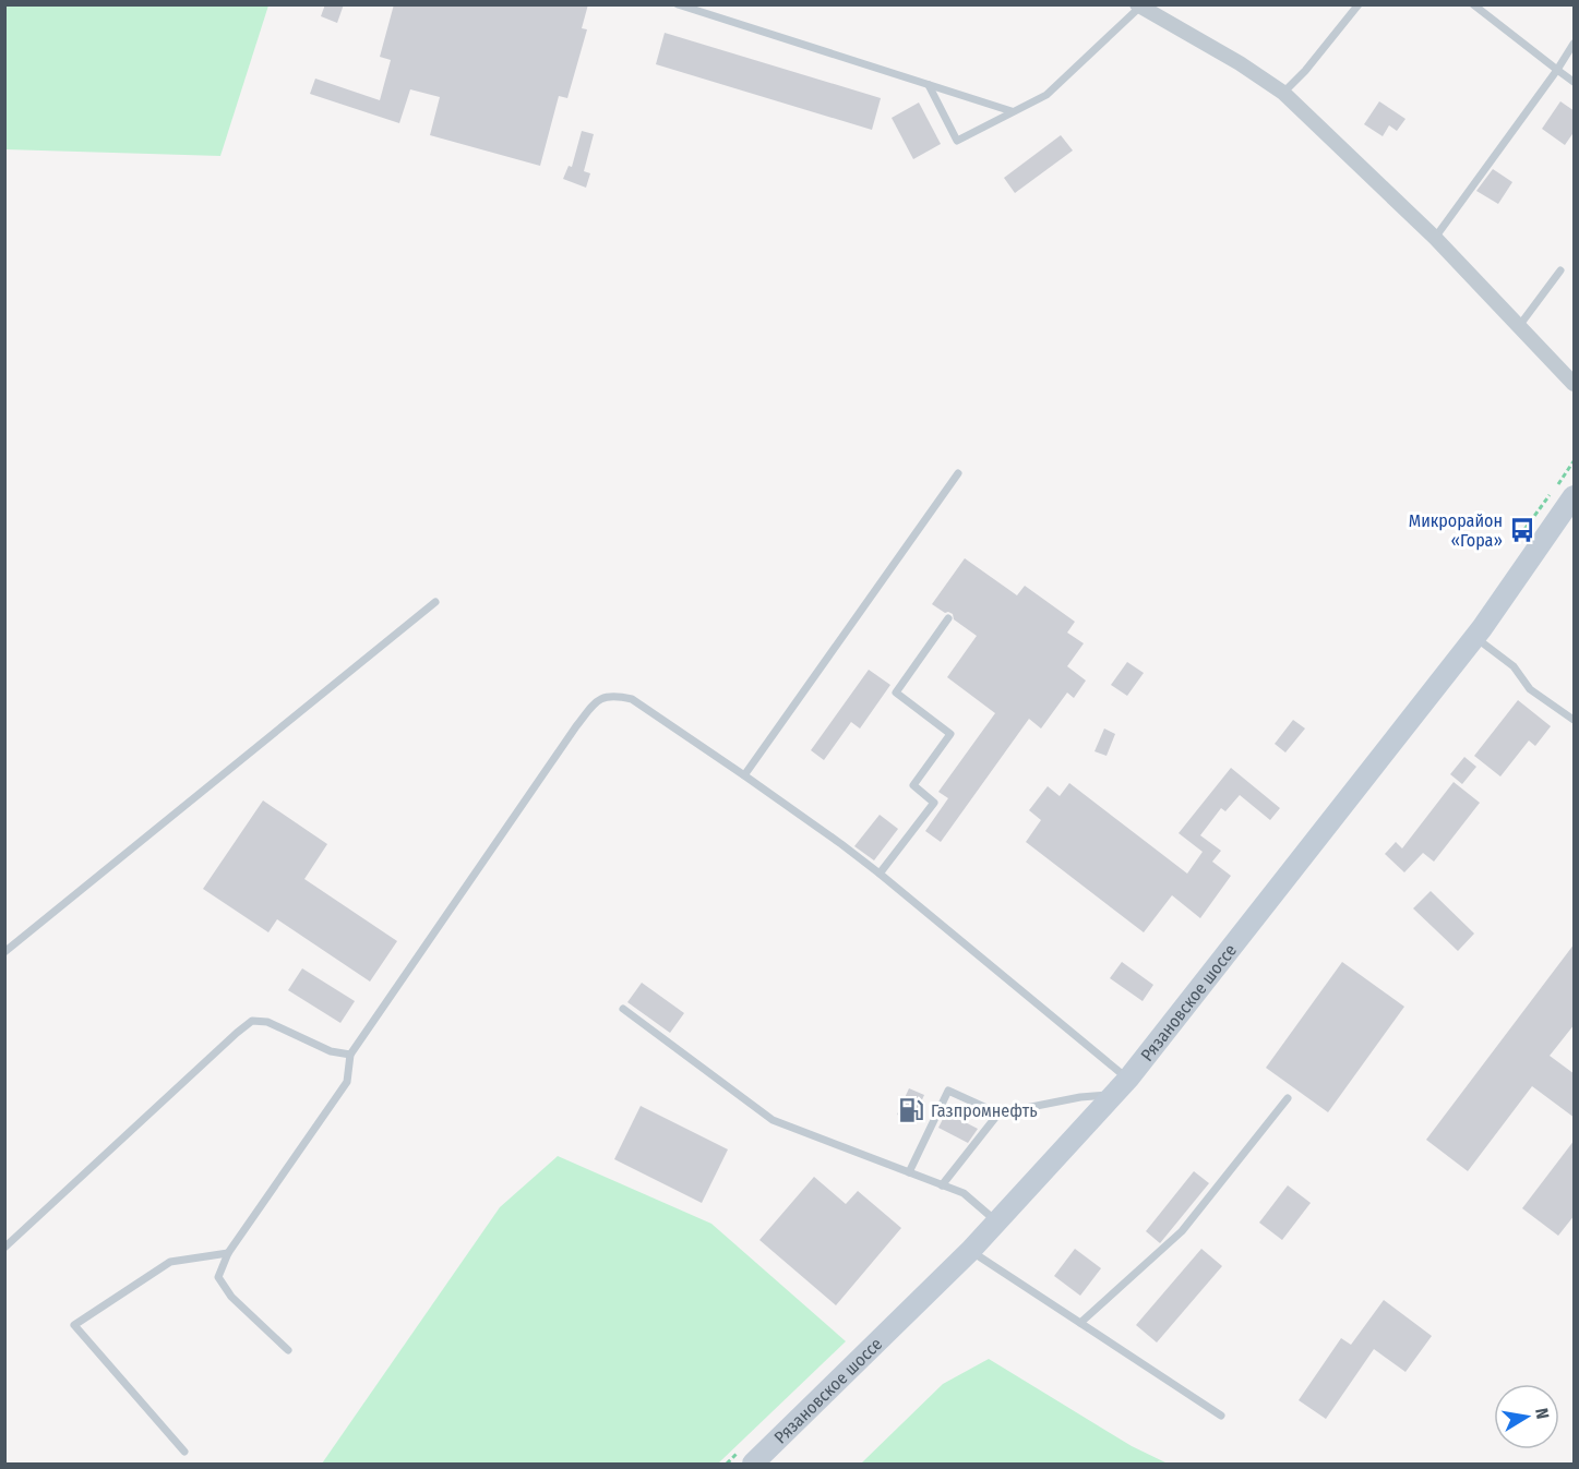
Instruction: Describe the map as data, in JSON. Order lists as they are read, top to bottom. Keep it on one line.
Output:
{"streets":{"main road":["Рязановское шоссе"]},"places":{"bus stop":["Микрорайон «Гора»"],"fuel station":["Газпромнефть"]},"north":"right"}
